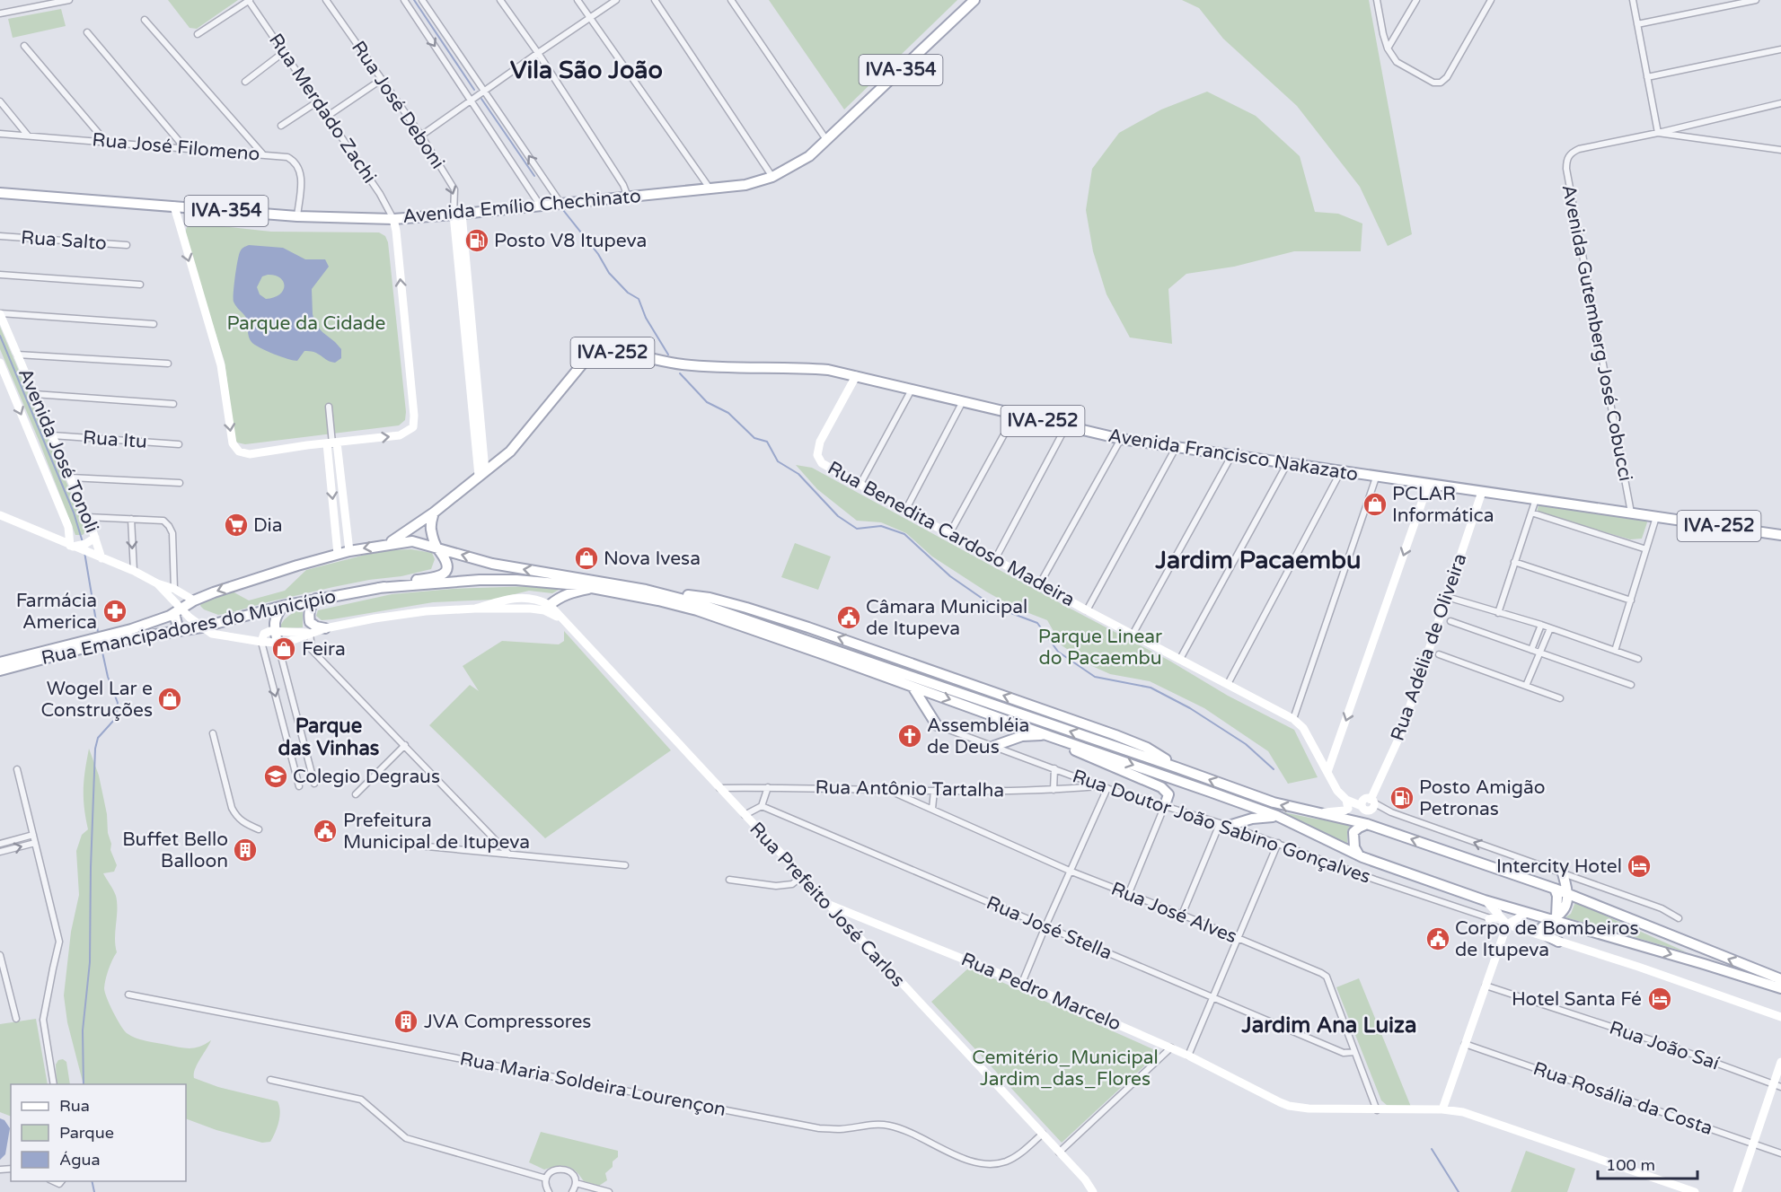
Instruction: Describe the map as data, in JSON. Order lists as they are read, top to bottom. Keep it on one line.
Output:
{"streets":{"main road":["IVA-354","Avenida Emílio Chechinato","IVA-252","Avenida Francisco Nakazato","Rua Emancipadores do Município"],"street":["Rua José Deboni","Rua Merdado Zachi","Rua José Filomeno","Rua Salto","Avenida Gutemberg José Cobucci","Rua Itu","Avenida José Tonoli","Rua Benedita Cardoso Madeira","Rua Adélia de Oliveira","Rua Antônio Tartalha","Rua Doutor João Sabino Gonçalves","Rua Prefeito José Carlos","Rua José Alves","Rua José Stella","Rua Pedro Marcelo","Rua João Saí","Rua Maria Soldeira Lourençon","Rua Rosália da Costa"]},"crossings":[["Rua José Deboni","Avenida Emílio Chechinato"],["Rua Merdado Zachi","Avenida Emílio Chechinato"],["Rua José Filomeno","Avenida Emílio Chechinato"],["Avenida Gutemberg José Cobucci","Avenida Francisco Nakazato"],["Rua Itu","Avenida José Tonoli"],["Avenida Francisco Nakazato","Rua Benedita Cardoso Madeira"],["Avenida Francisco Nakazato","Rua Emancipadores do Município"],["Avenida Francisco Nakazato","Rua Adélia de Oliveira"],["Rua Antônio Tartalha","Rua Doutor João Sabino Gonçalves"],["Rua Antônio Tartalha","Rua Prefeito José Carlos"],["Rua Antônio Tartalha","Rua José Alves"],["Rua Prefeito José Carlos","Rua Pedro Marcelo"],["Rua Prefeito José Carlos","Rua Maria Soldeira Lourençon"],["Rua José Alves","Rua José Stella"],["Rua José Alves","Rua Pedro Marcelo"]],"districts":["Vila São João","Jardim Pacaembu","Parque das Vinhas","Jardim Ana Luiza"],"parks":["Parque da Cidade","Parque Linear do Pacaembu","Cemitério_Municipal Jardim_das_Flores"],"places":{"fuel station":["Posto V8 Itupeva","Posto Amigão Petronas"],"shop":["PCLAR Informática","Nova Ivesa","Feira","Wogel Lar e Construções"],"supermarket":["Dia"],"pharmacy":["Farmácia America"],"public building":["Câmara Municipal de Itupeva","Prefeitura Municipal de Itupeva","Corpo de Bombeiros de Itupeva"],"church":["Assembléia de Deus"],"school or university":["Colegio Degraus"],"building":["Buffet Bello Balloon","JVA Compressores"],"hotel":["Intercity Hotel","Hotel Santa Fé"]},"legend":["Rua","Parque","Água"],"scale_bar":"100 m"}
